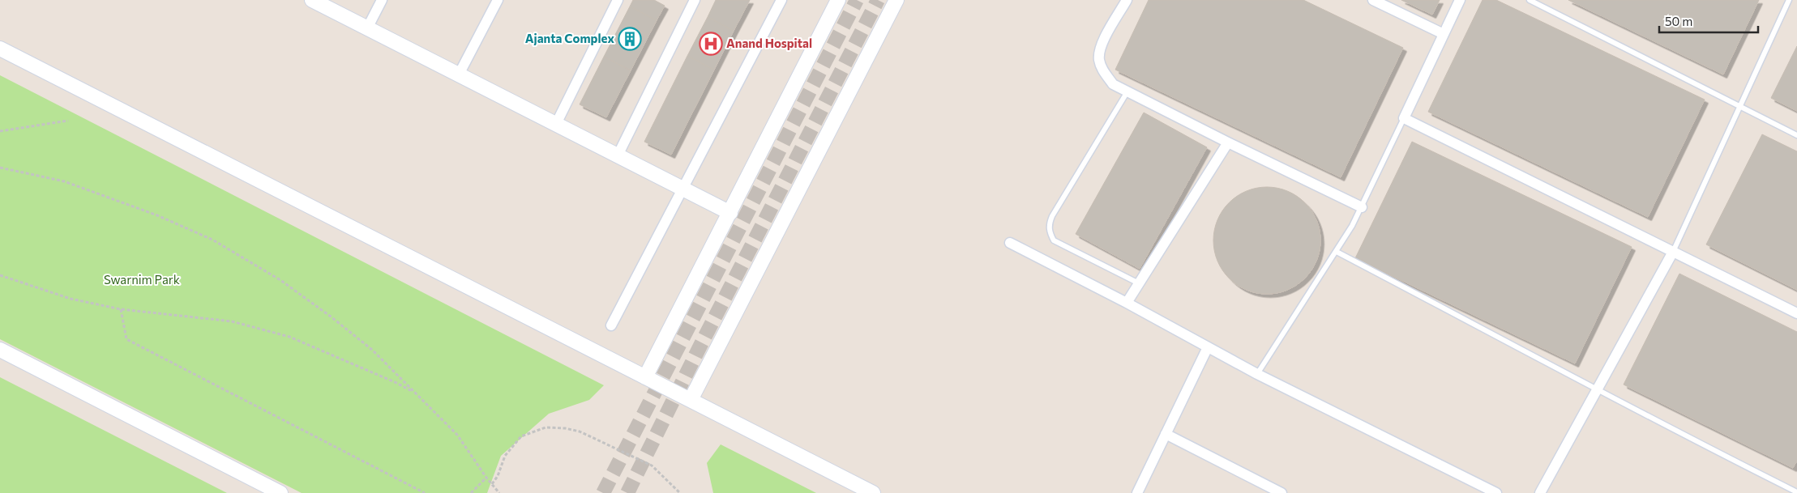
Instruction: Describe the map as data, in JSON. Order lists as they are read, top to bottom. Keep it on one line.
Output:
{"parks":["Swarnim Park"],"places":{"building":["Ajanta Complex"],"hospital":["Anand Hospital"]},"scale_bar":"50 m"}
